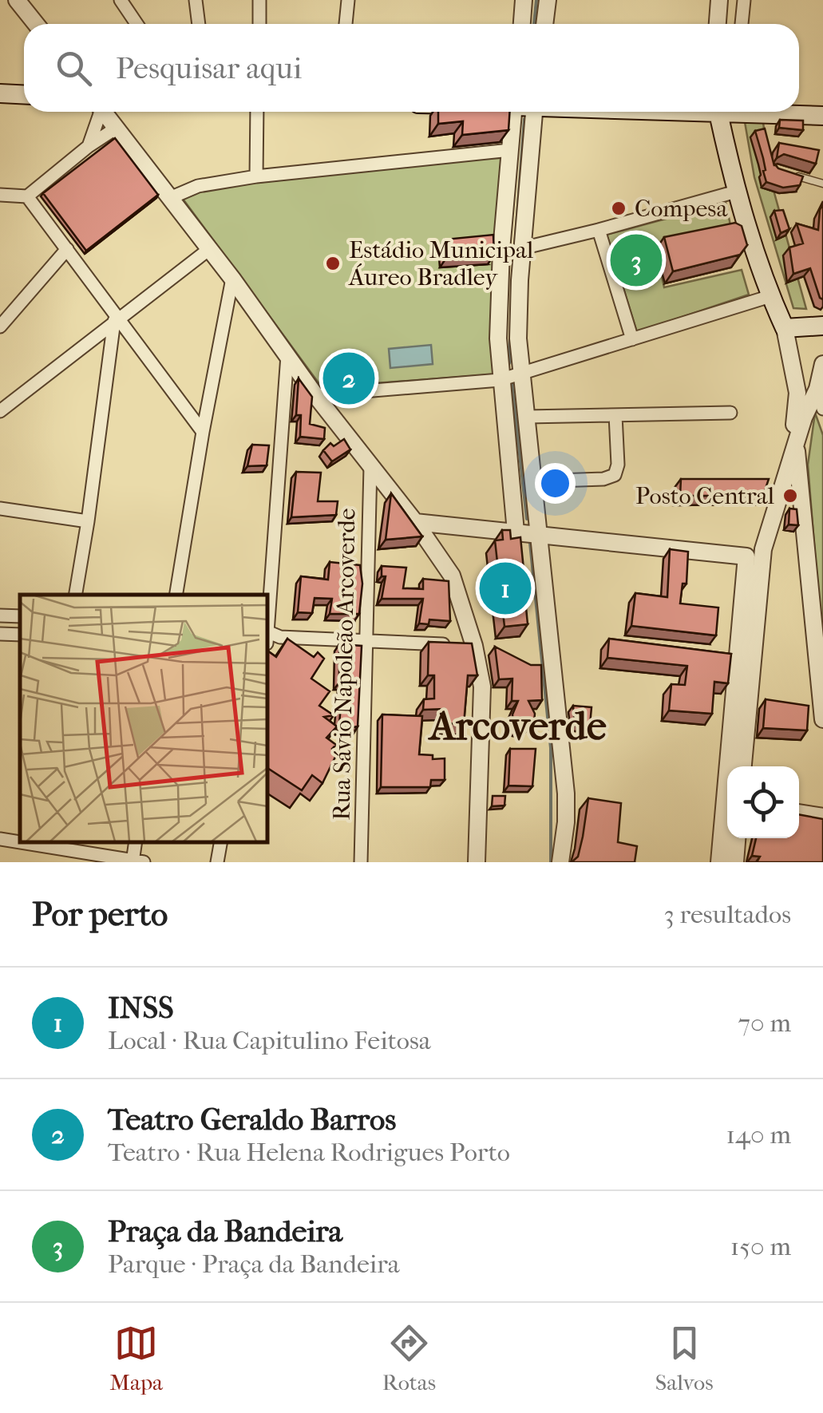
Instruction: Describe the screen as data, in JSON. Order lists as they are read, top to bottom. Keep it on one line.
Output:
{"streets":{"street":["Rua Sávio Napoleão Arcoverde"]},"districts":["Arcoverde"],"places":["Compesa","Estádio Municipal Áureo Bradley","Posto Central"],"page":{"search":"Pesquisar aqui","pins":["3","2","1"],"heading":["Por perto","3 resultados"],"list":[{"mark":"1","name":"INSS","note":"Local · Rua Capitulino Feitosa","value":"70 m"},{"mark":"2","name":"Teatro Geraldo Barros","note":"Teatro · Rua Helena Rodrigues Porto","value":"140 m"},{"mark":"3","name":"Praça da Bandeira","note":"Parque · Praça da Bandeira","value":"150 m"}],"nav":["Mapa","Rotas","Salvos"]}}
